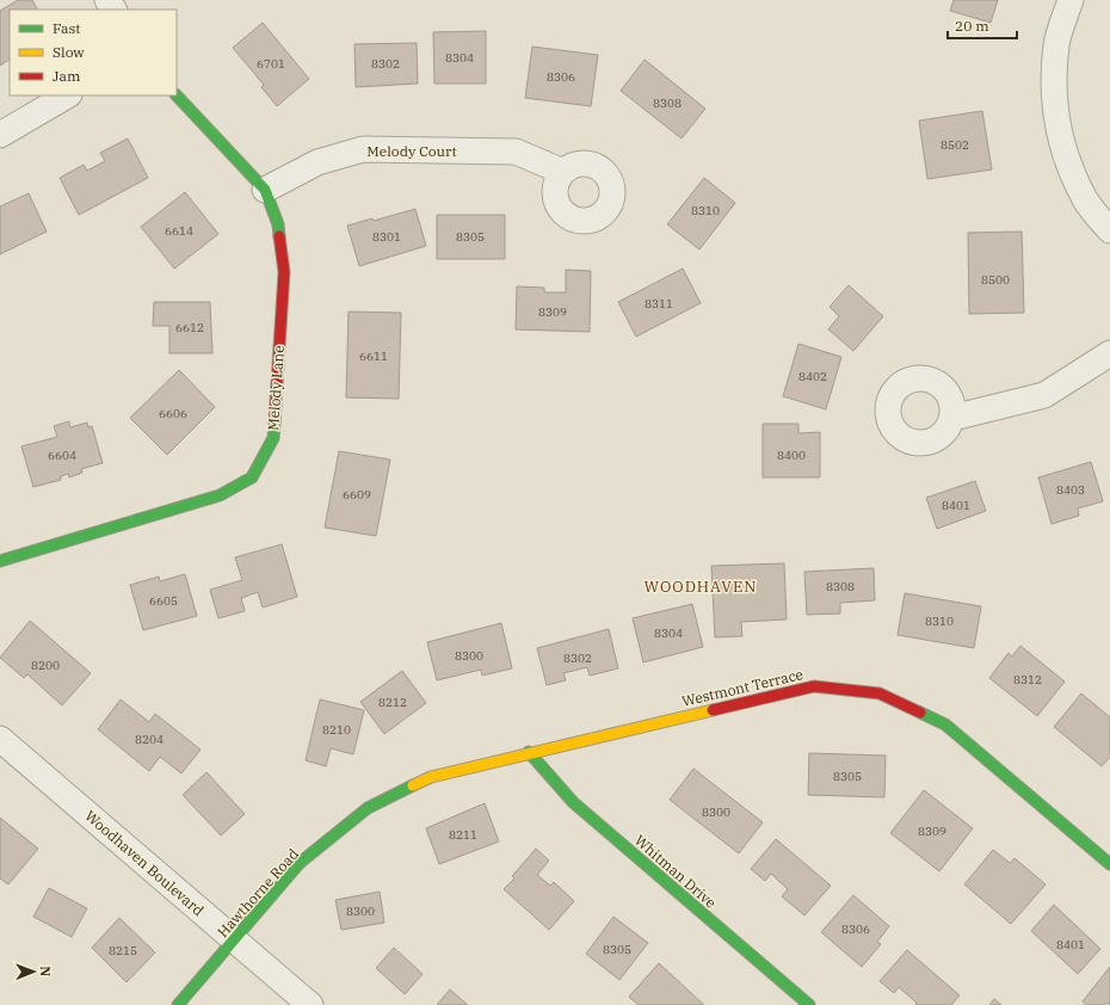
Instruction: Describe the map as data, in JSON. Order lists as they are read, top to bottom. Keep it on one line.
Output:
{"streets":{"street":["Melody Court","Melody Lane","Westmont Terrace","Woodhaven Boulevard","Whitman Drive","Hawthorne Road"]},"crossings":[["Melody Court","Melody Lane"],["Westmont Terrace","Whitman Drive"],["Westmont Terrace","Hawthorne Road"],["Woodhaven Boulevard","Hawthorne Road"],["Whitman Drive","Hawthorne Road"]],"districts":["WOODHAVEN"],"house_numbers":["8304","6701","8302","8306","8308","8502","8310","6614","8301","8305","8500","8311","8309","6612","6611","8402","6606","6604","8400","8403","6609","8401","8308","6605","8310","8304","8300","8302","8200","8312","8212","8210","8204","8305","8300","8309","8211","8300","8306","8401","8305","8215"],"legend":["Fast","Slow","Jam"],"scale_bar":"20 m","north":"right"}
